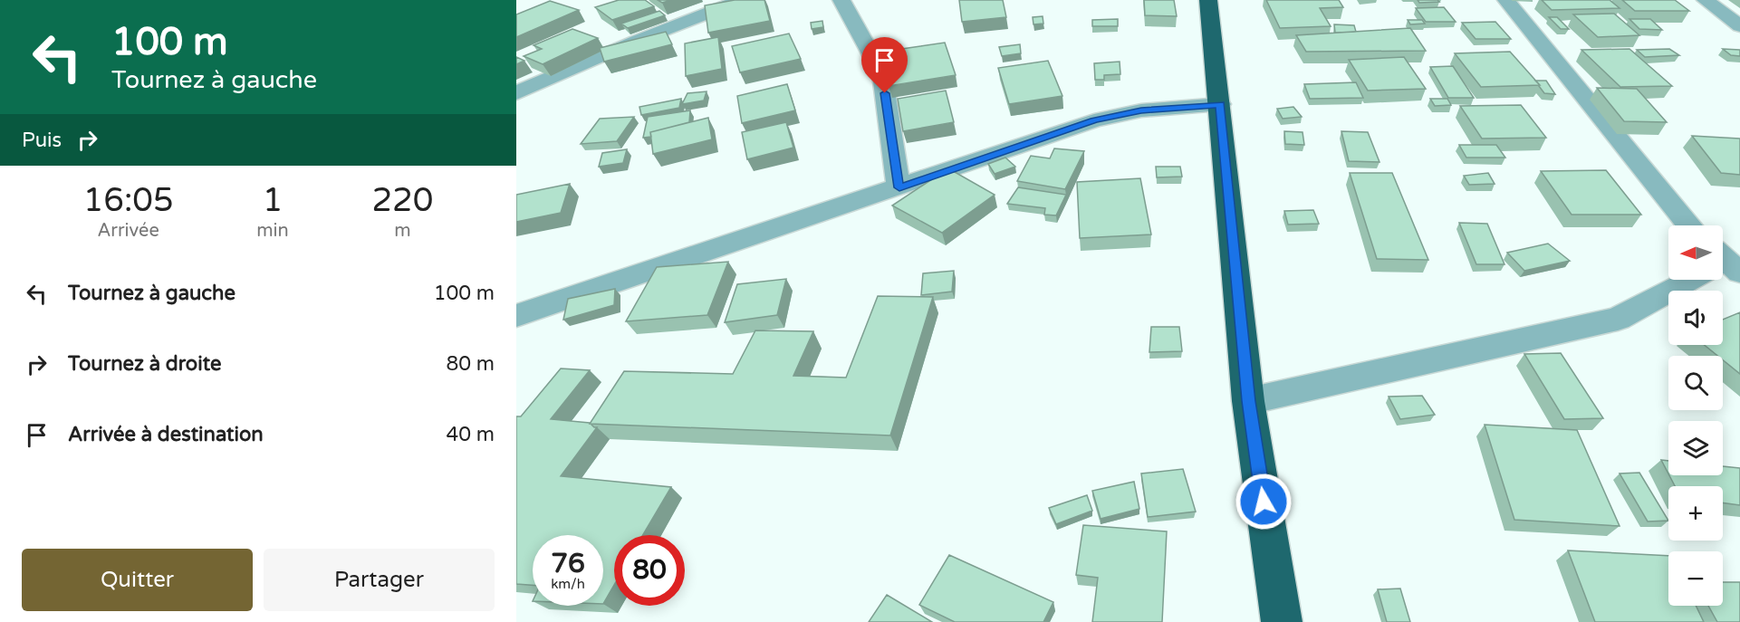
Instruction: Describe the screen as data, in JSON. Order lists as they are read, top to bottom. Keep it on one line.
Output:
{"north":"left","page":{"turn":["100 m","Tournez à gauche"],"then":"Puis","eta":["16:05","Arrivée","1","min","220","m"],"map_buttons":["+","−"],"list":[{"name":"Tournez à gauche","value":"100 m"},{"name":"Tournez à droite","value":"80 m"},{"name":"Arrivée à destination","value":"40 m"}],"speed":"76 km/h","limit":"80","buttons":["Quitter","Partager"]}}
